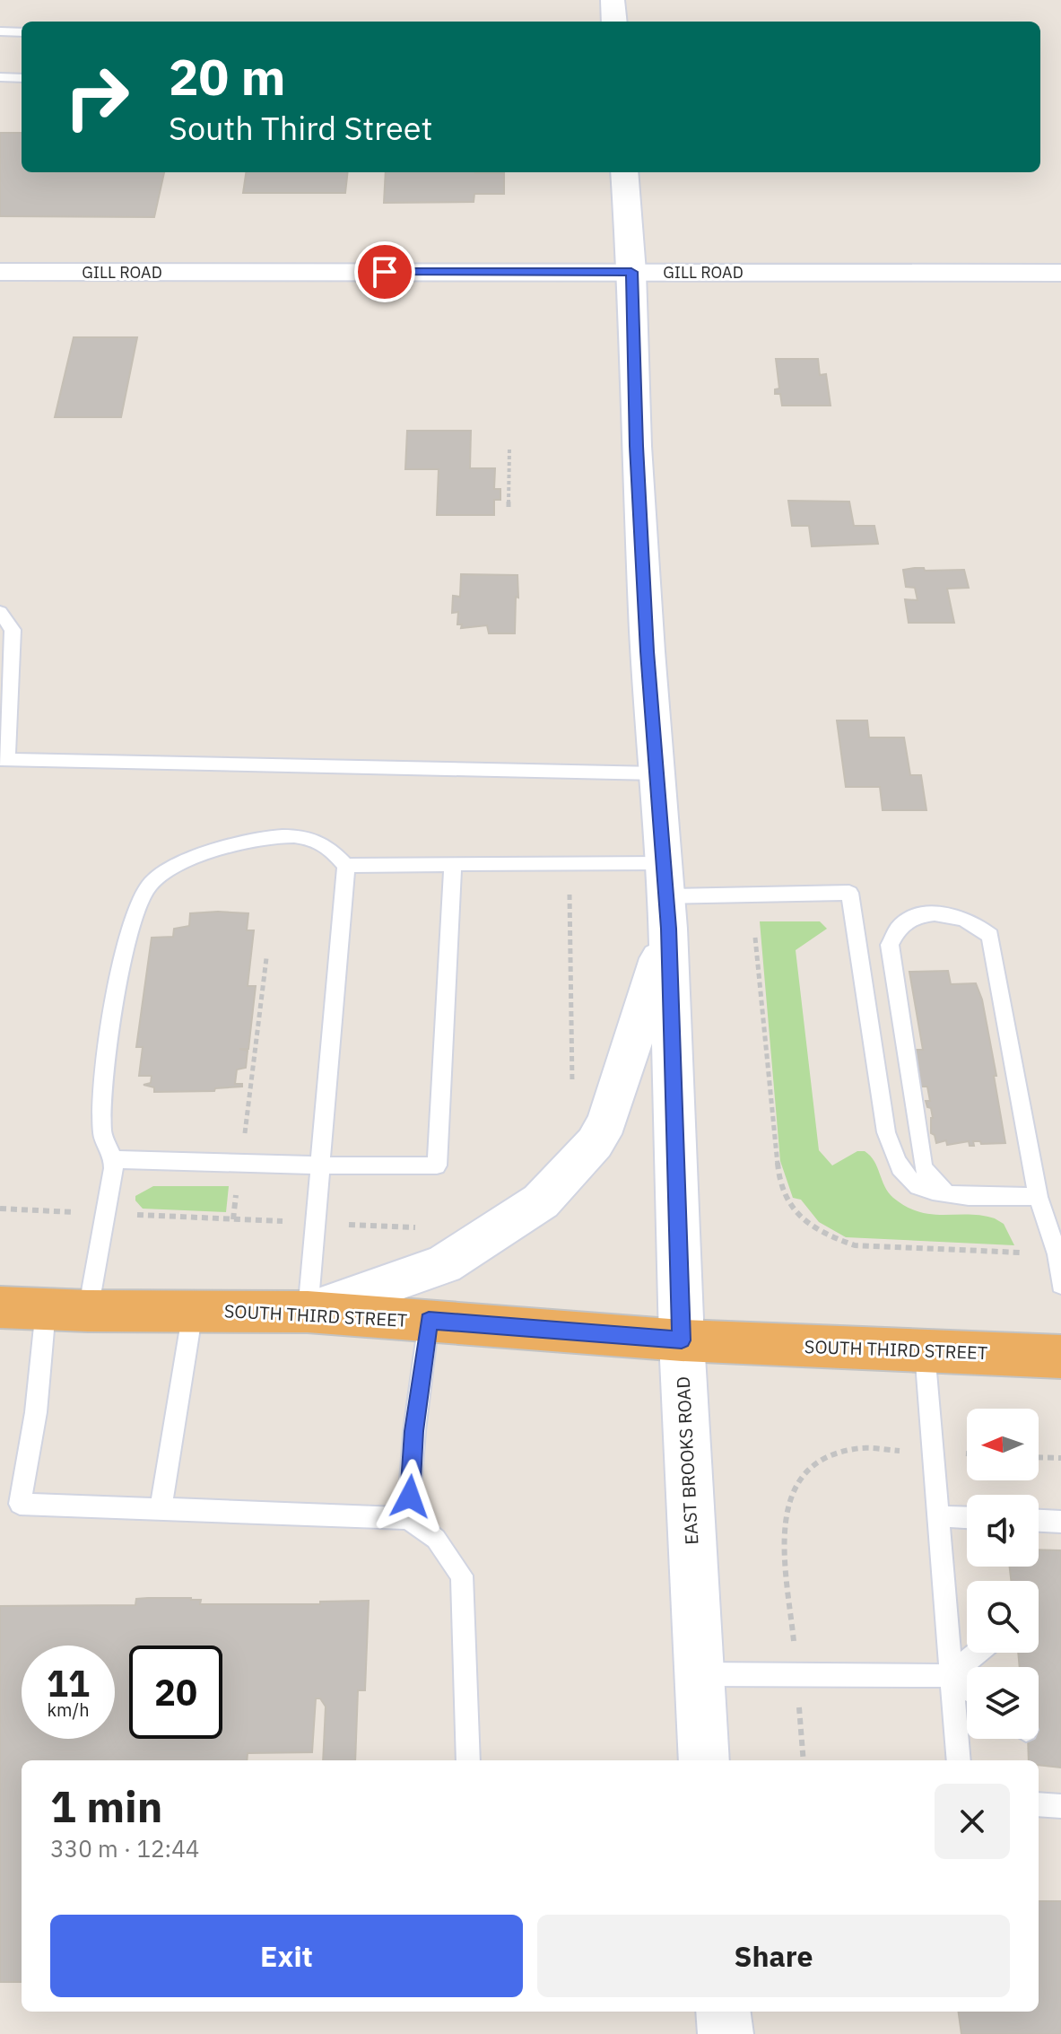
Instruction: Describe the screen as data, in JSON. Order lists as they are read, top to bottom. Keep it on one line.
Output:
{"streets":{"highway":["SOUTH THIRD STREET"],"main road":["EAST BROOKS ROAD"],"street":["GILL ROAD"]},"crossings":[["GILL ROAD","EAST BROOKS ROAD"],["SOUTH THIRD STREET","EAST BROOKS ROAD"]],"north":"left","page":{"turn":["20 m","South Third Street"],"speed":"11 km/h","limit":"20","heading":["1 min","330 m · 12:44"],"buttons":["Exit","Share"]}}
